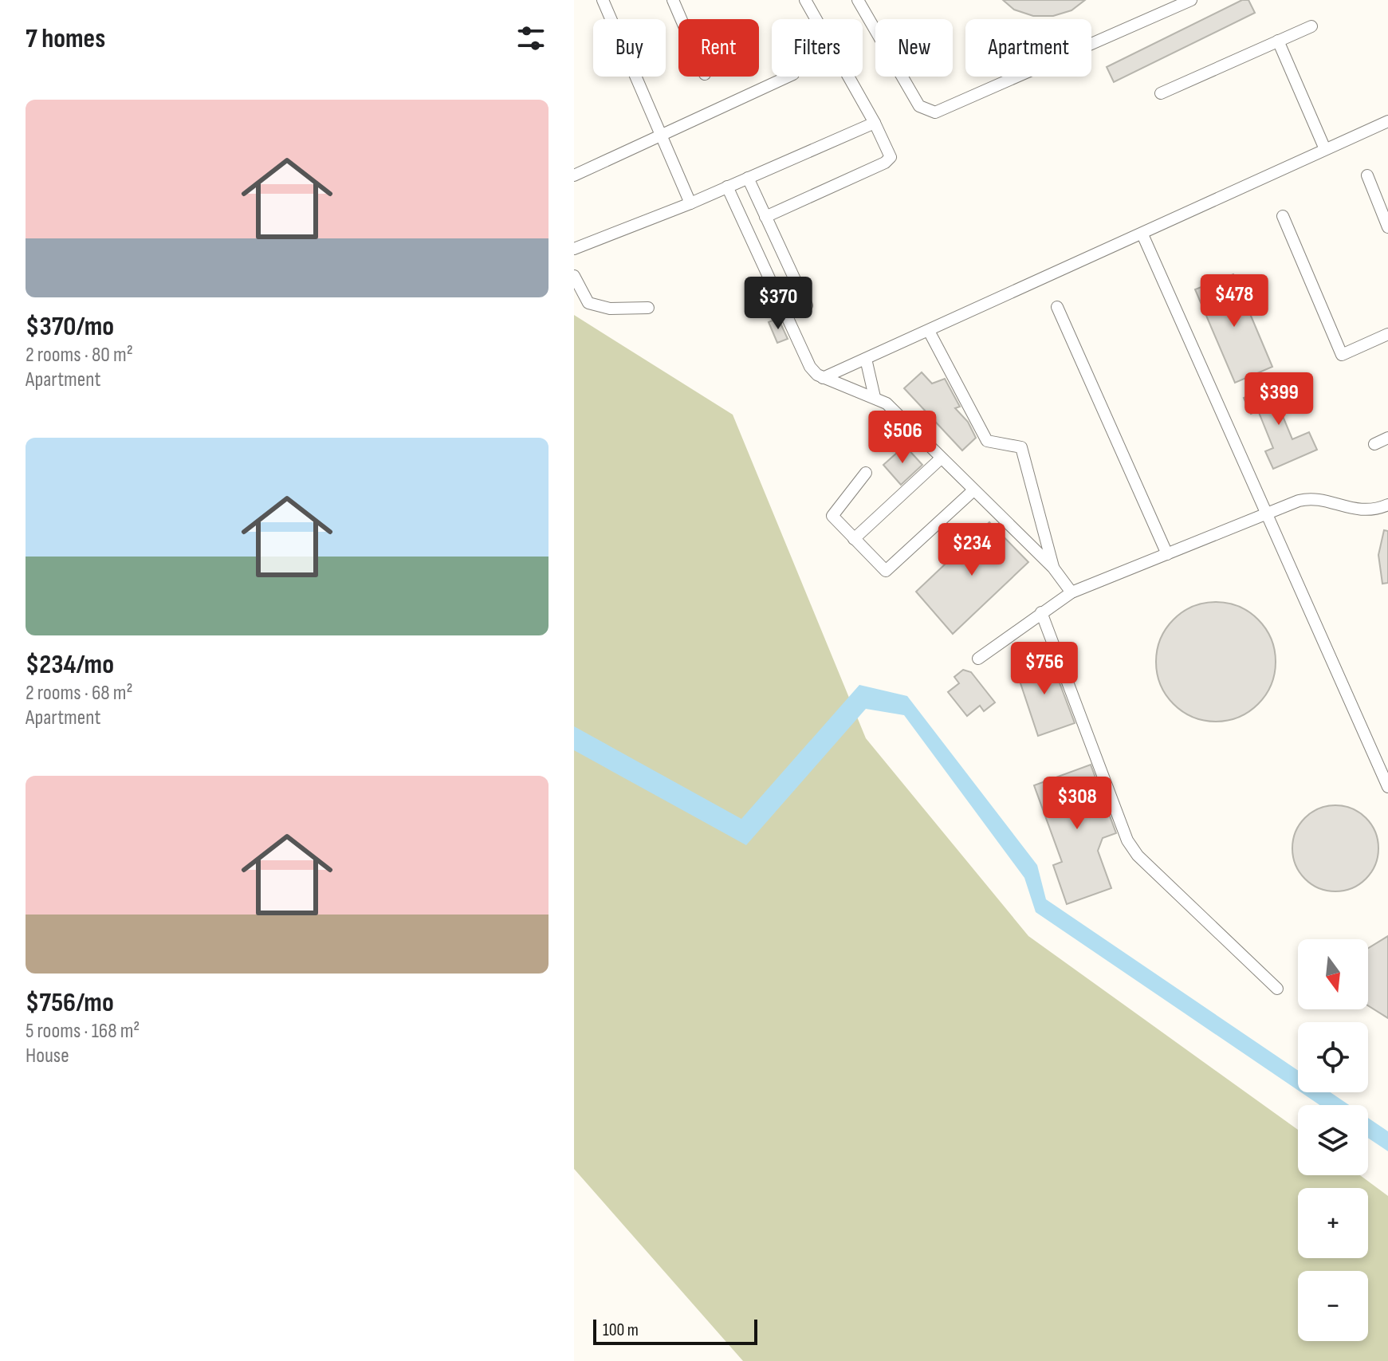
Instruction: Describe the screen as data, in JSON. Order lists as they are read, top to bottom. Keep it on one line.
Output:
{"scale_bar":"100 m","north":"bottom","page":{"heading":"7 homes","chip":["Buy","Rent","Filters","New","Apartment"],"list":[{"name":"$370/mo","note":"2 rooms · 80 m² · Apartment"},{"name":"$234/mo","note":"2 rooms · 68 m² · Apartment"},{"name":"$756/mo","note":"5 rooms · 168 m² · House"}],"price":["$478","$370","$399","$506","$234","$756","$308"],"map_buttons":["+","−"],"scale":"100 m"}}
